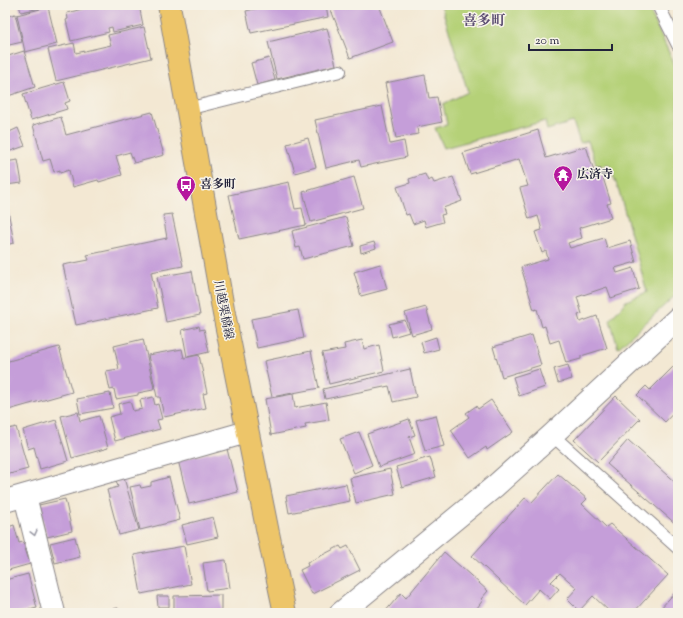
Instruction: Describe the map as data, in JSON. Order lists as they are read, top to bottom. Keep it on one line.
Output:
{"streets":{"main road":["川越栗橋線"]},"districts":["喜多町"],"places":{"temple":["広済寺"],"bus stop":["喜多町"]},"scale_bar":"20 m"}
